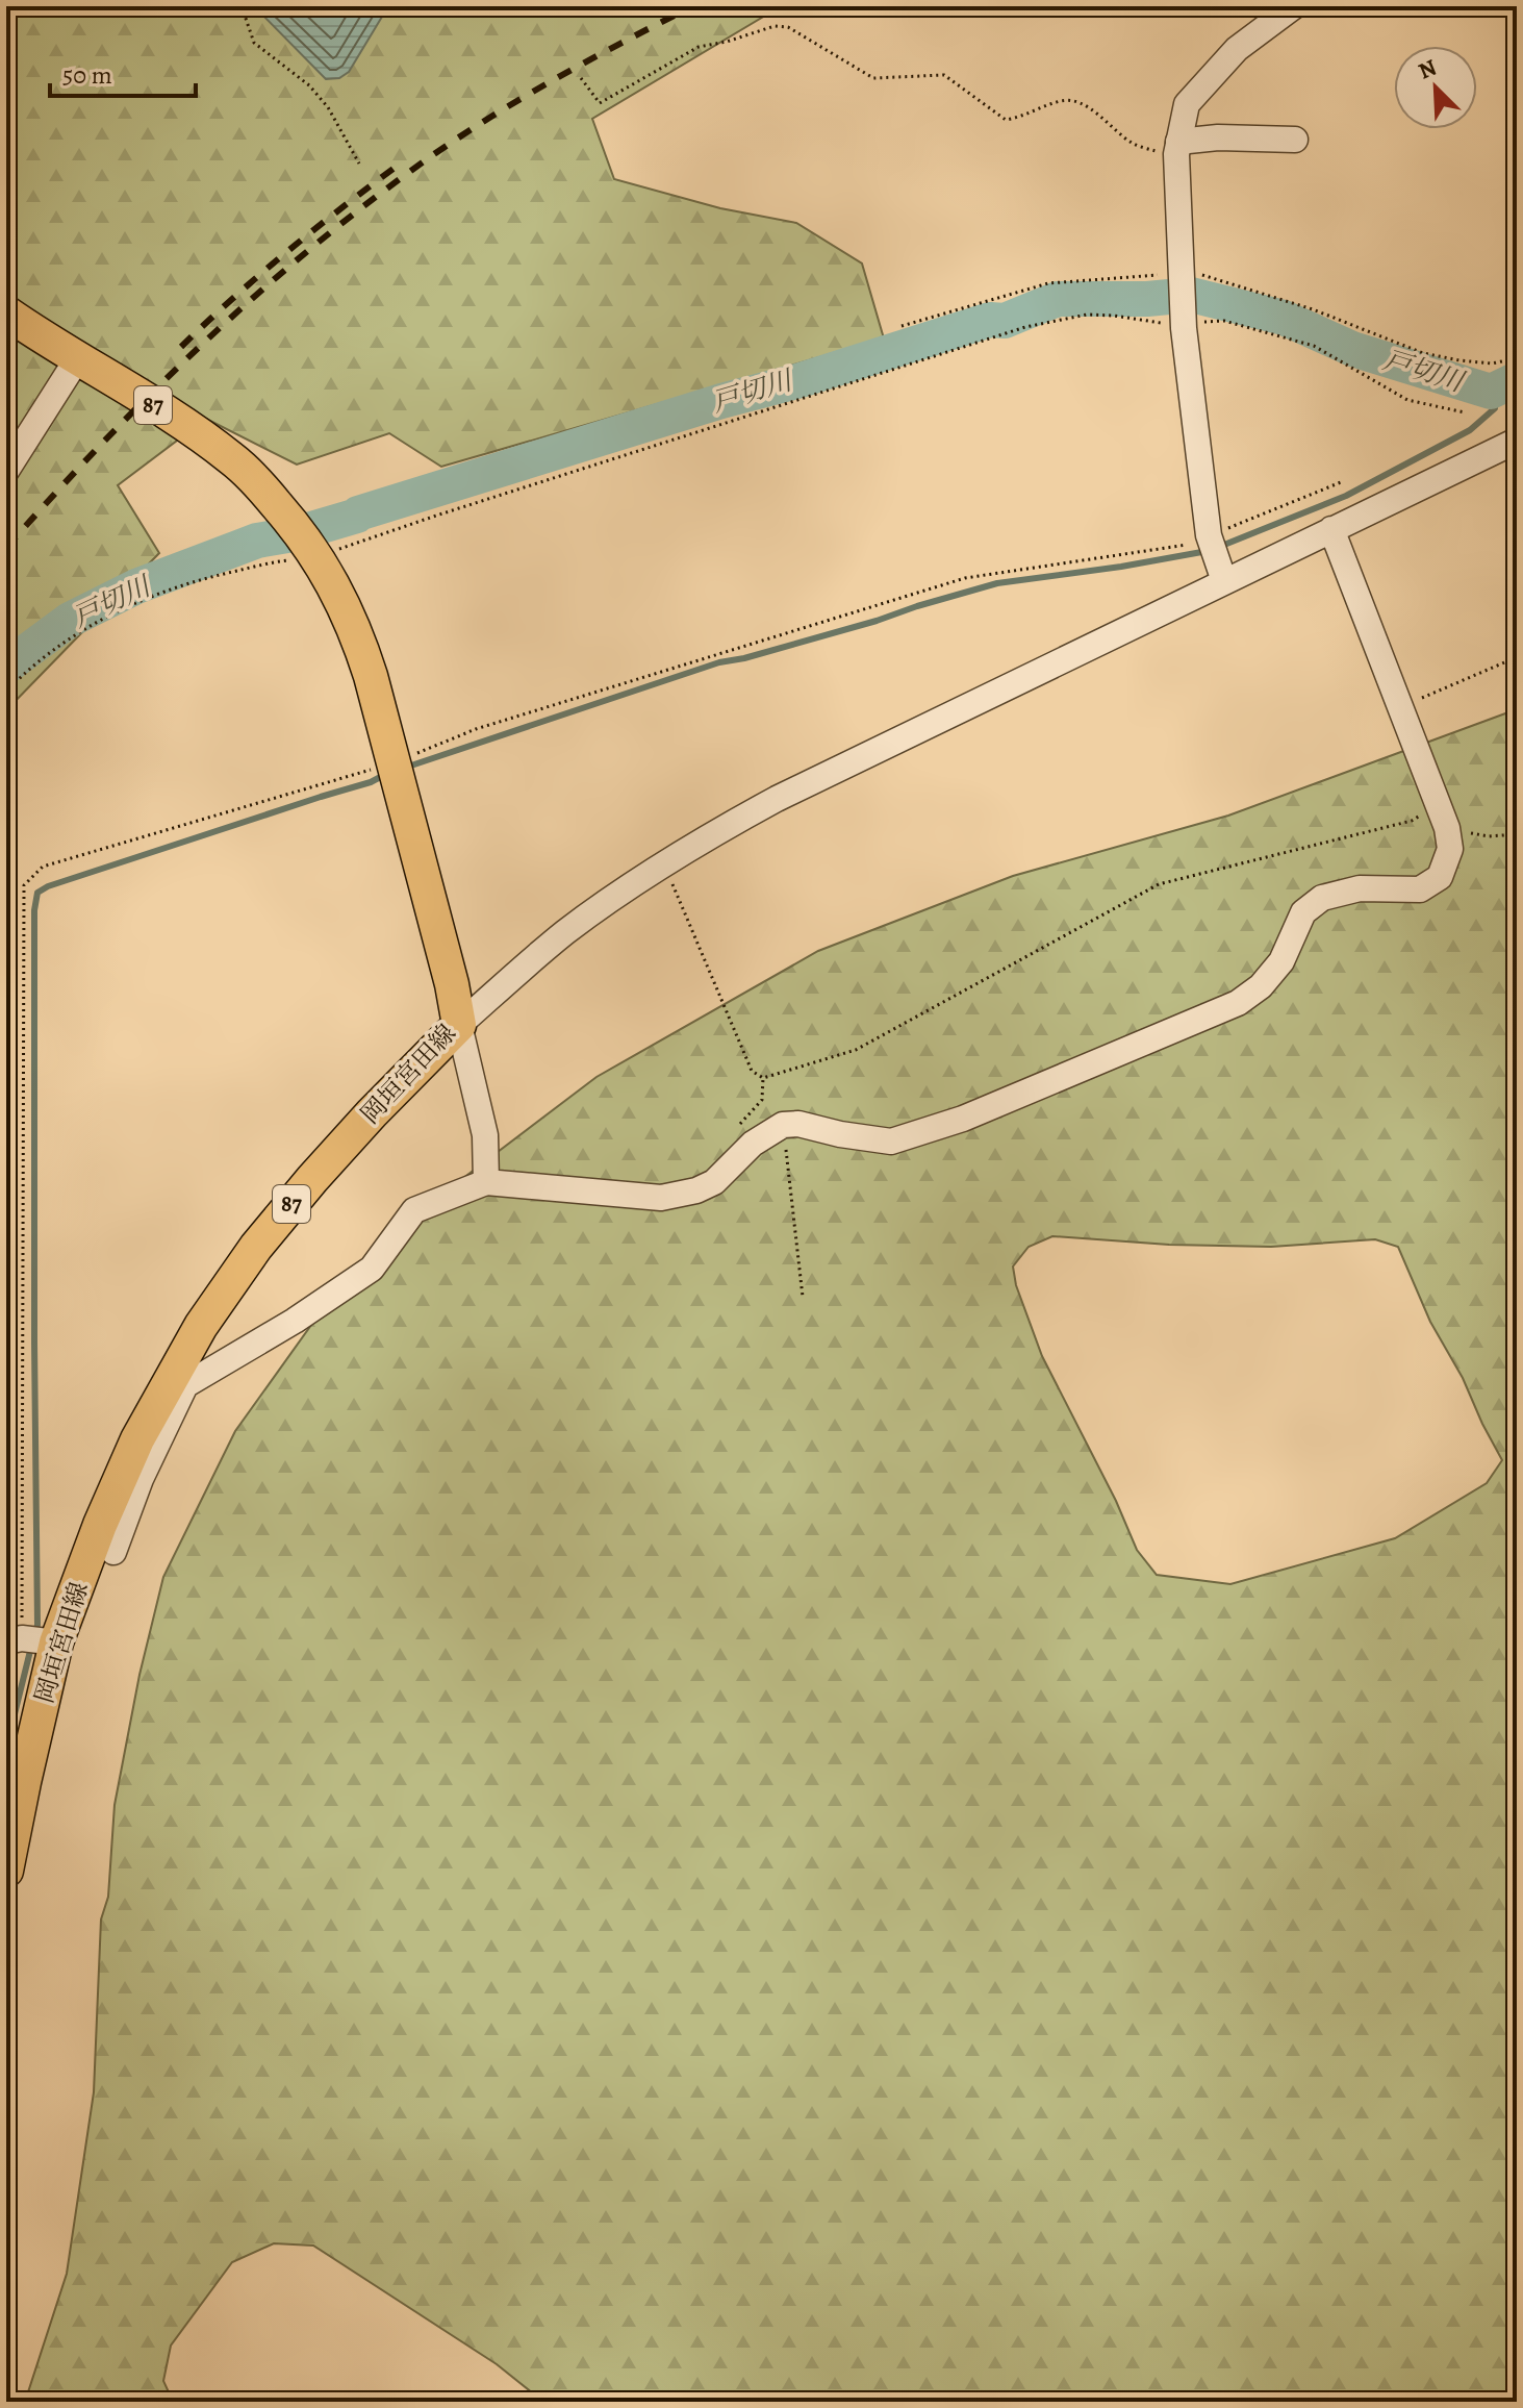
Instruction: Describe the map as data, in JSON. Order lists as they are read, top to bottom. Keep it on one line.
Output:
{"streets":{"main road":["87","岡垣宮田線"]},"water":["戸切川"],"scale_bar":"50 m","north":"top left"}
